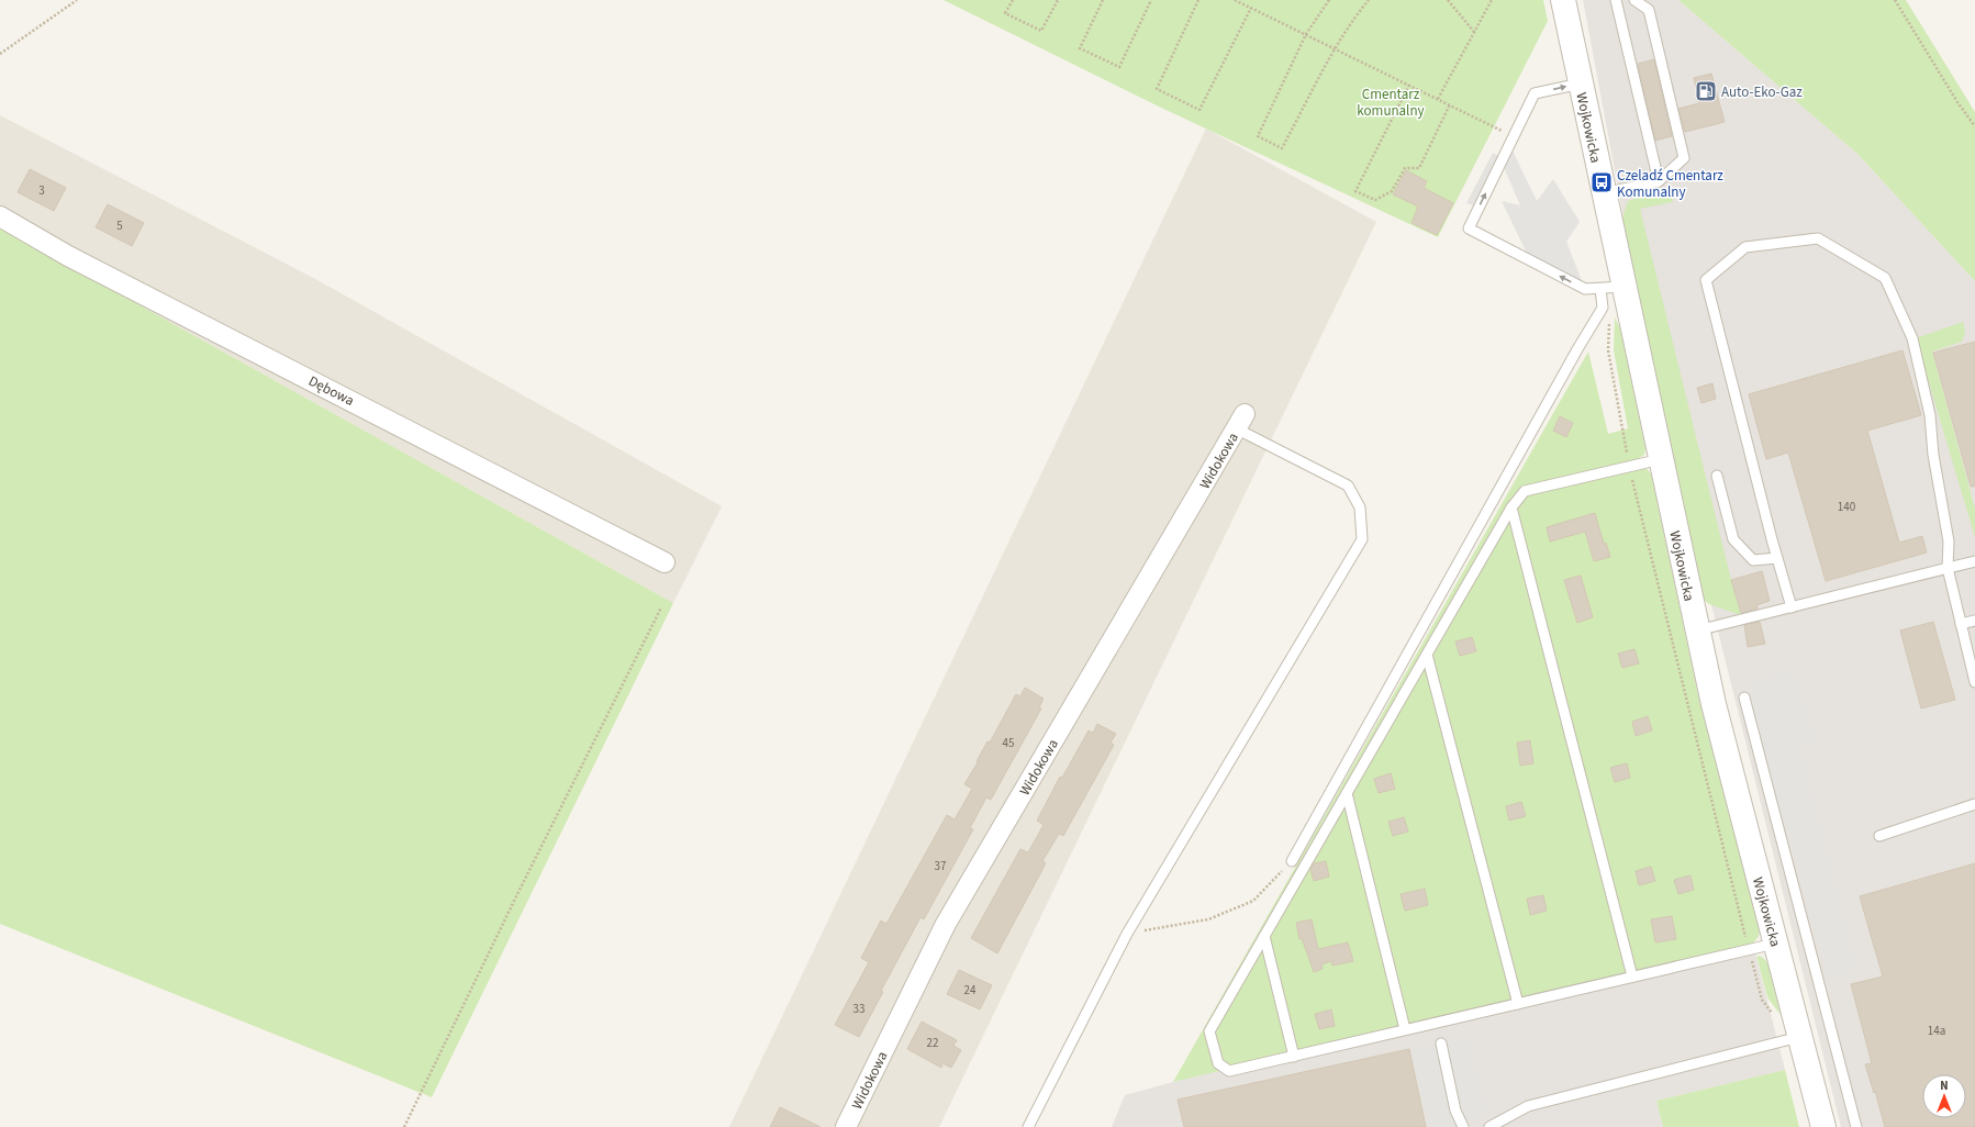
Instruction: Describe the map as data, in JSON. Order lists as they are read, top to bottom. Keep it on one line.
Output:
{"streets":{"street":["Wojkowicka","Dębowa","Widokowa"]},"parks":["Cmentarz komunalny"],"places":{"fuel station":["Auto-Eko-Gaz"],"bus stop":["Czeladź Cmentarz Komunalny"]},"house_numbers":["3","5","140","45","37","24","33","14a","22"],"north":"top"}
